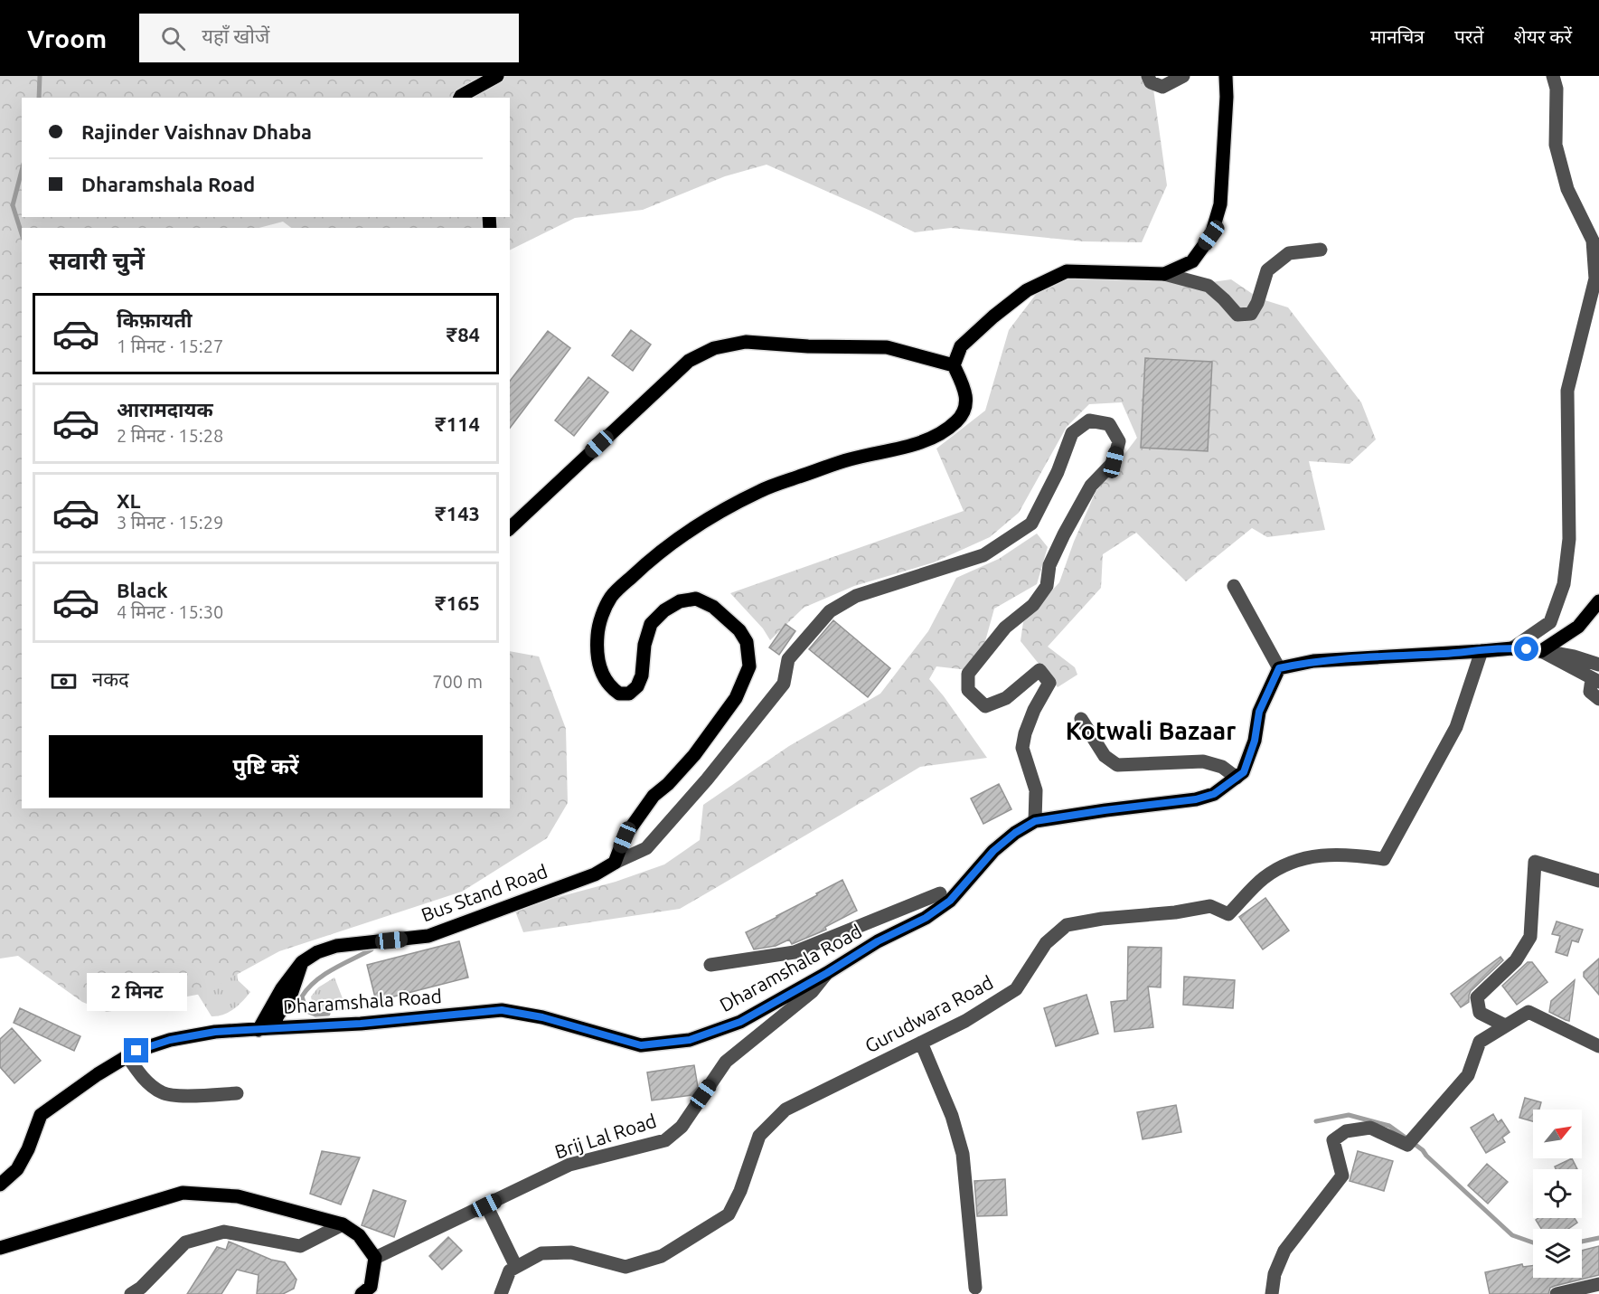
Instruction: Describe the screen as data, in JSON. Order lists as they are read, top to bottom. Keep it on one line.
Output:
{"streets":{"main road":["Bus Stand Road","Dharamshala Road"],"street":["Gurudwara Road","Brij Lal Road"]},"crossings":[["Bus Stand Road","Dharamshala Road"],["Dharamshala Road","Brij Lal Road"]],"districts":["Kotwali Bazaar"],"north":"top right","page":{"header":"Vroom","search":"यहाँ खोजें","nav":["मानचित्र","परतें","शेयर करें"],"banner":["Rajinder Vaishnav Dhaba","Dharamshala Road"],"heading":"सवारी चुनें","list":[{"name":"किफ़ायती","note":"1 मिनट · 15:27","value":"₹84"},{"name":"आरामदायक","note":"2 मिनट · 15:28","value":"₹114"},{"name":"XL","note":"3 मिनट · 15:29","value":"₹143"},{"name":"Black","note":"4 मिनट · 15:30","value":"₹165"}],"pay":["नकद","700 m"],"buttons":"पुष्टि करें","bubble":"2 मिनट"}}
